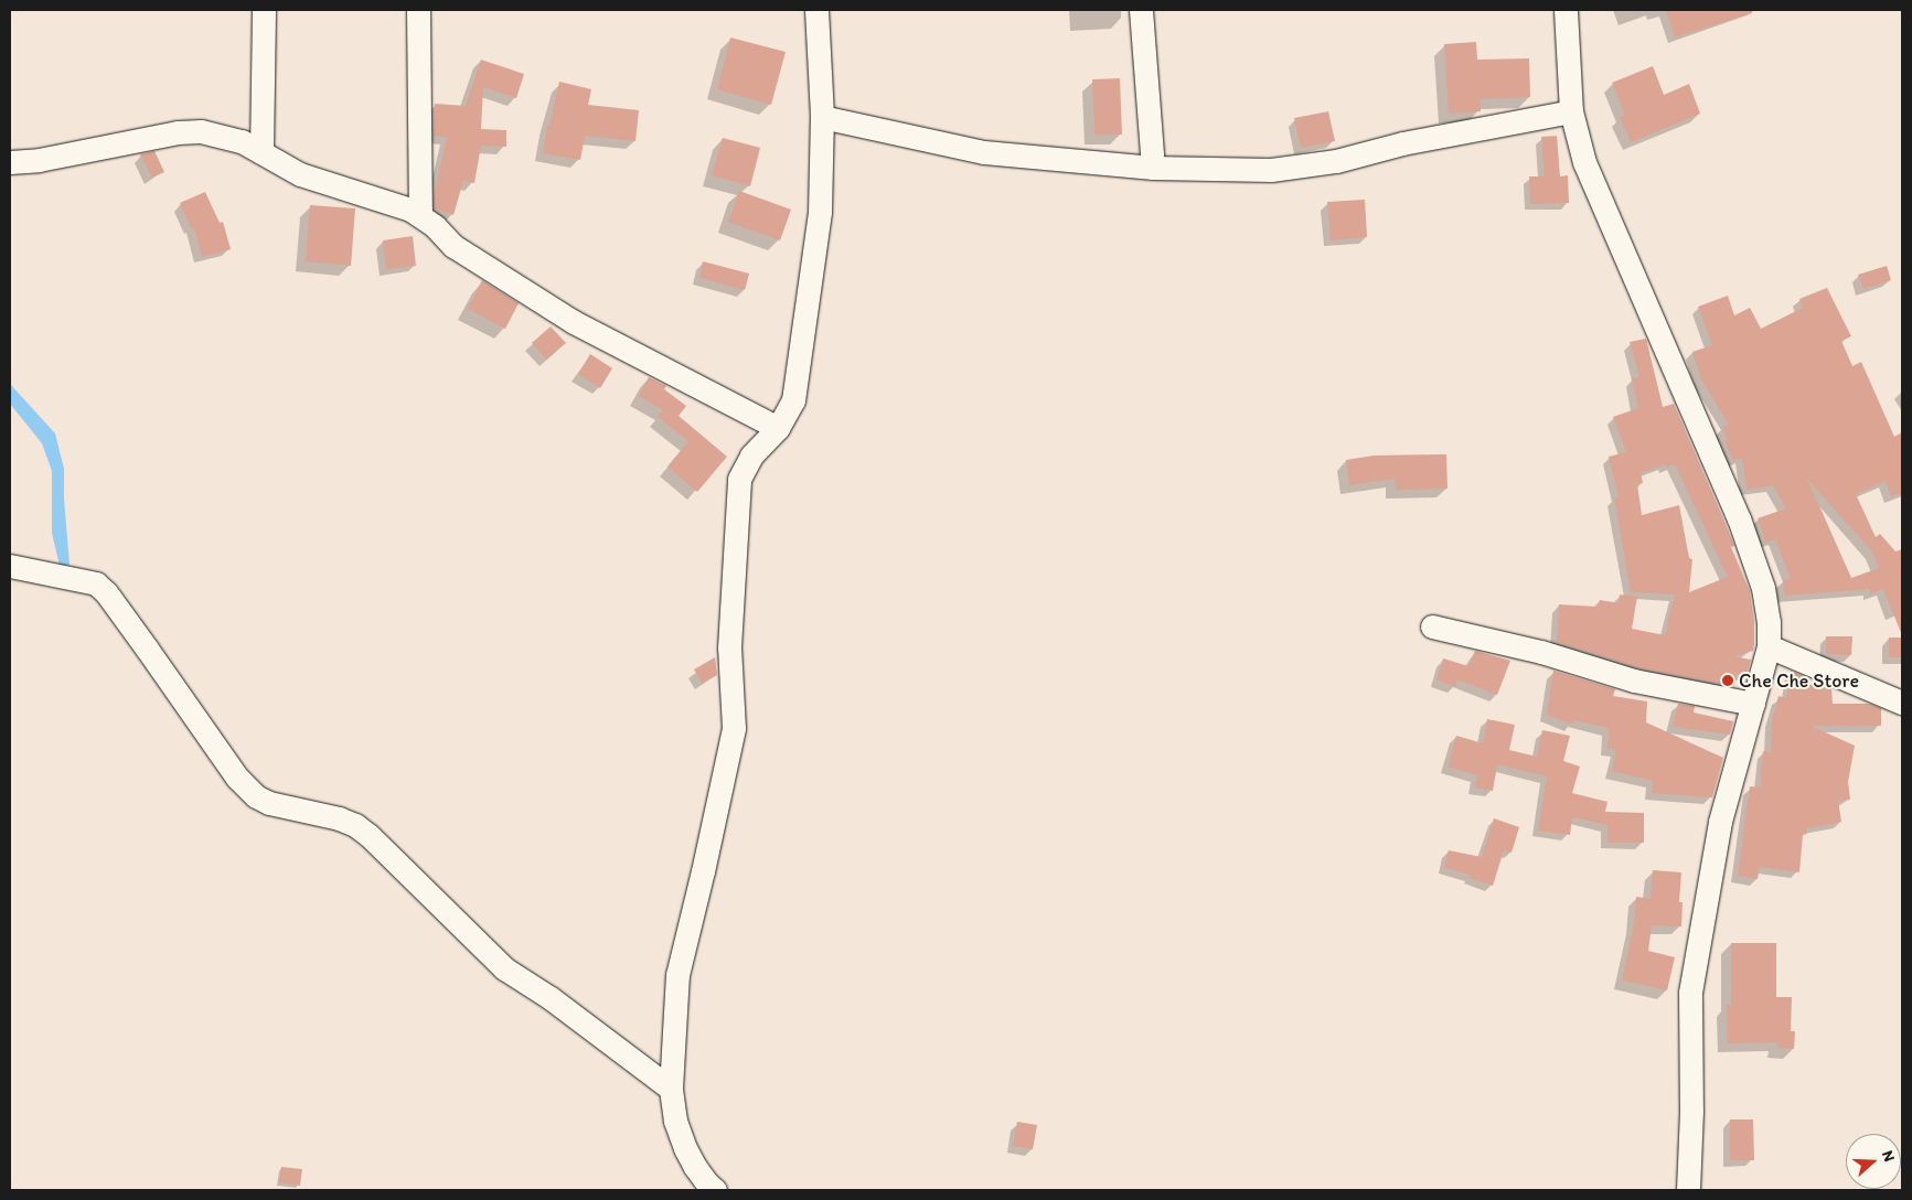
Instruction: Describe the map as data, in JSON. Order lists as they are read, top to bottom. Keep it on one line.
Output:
{"places":["Che Che Store"],"north":"right"}
